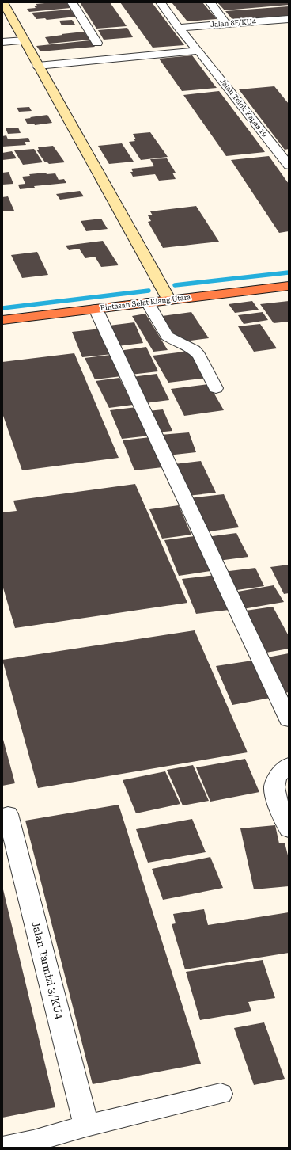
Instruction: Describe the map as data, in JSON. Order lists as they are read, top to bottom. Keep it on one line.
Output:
{"streets":{"highway":["Pintasan Selat Klang Utara"],"street":["Jalan 8F/KU4","Jalan Telok Kapas 19","Jalan Tarmizi 3/KU4"]},"crossings":[["Jalan 8F/KU4","Jalan Telok Kapas 19"]]}
